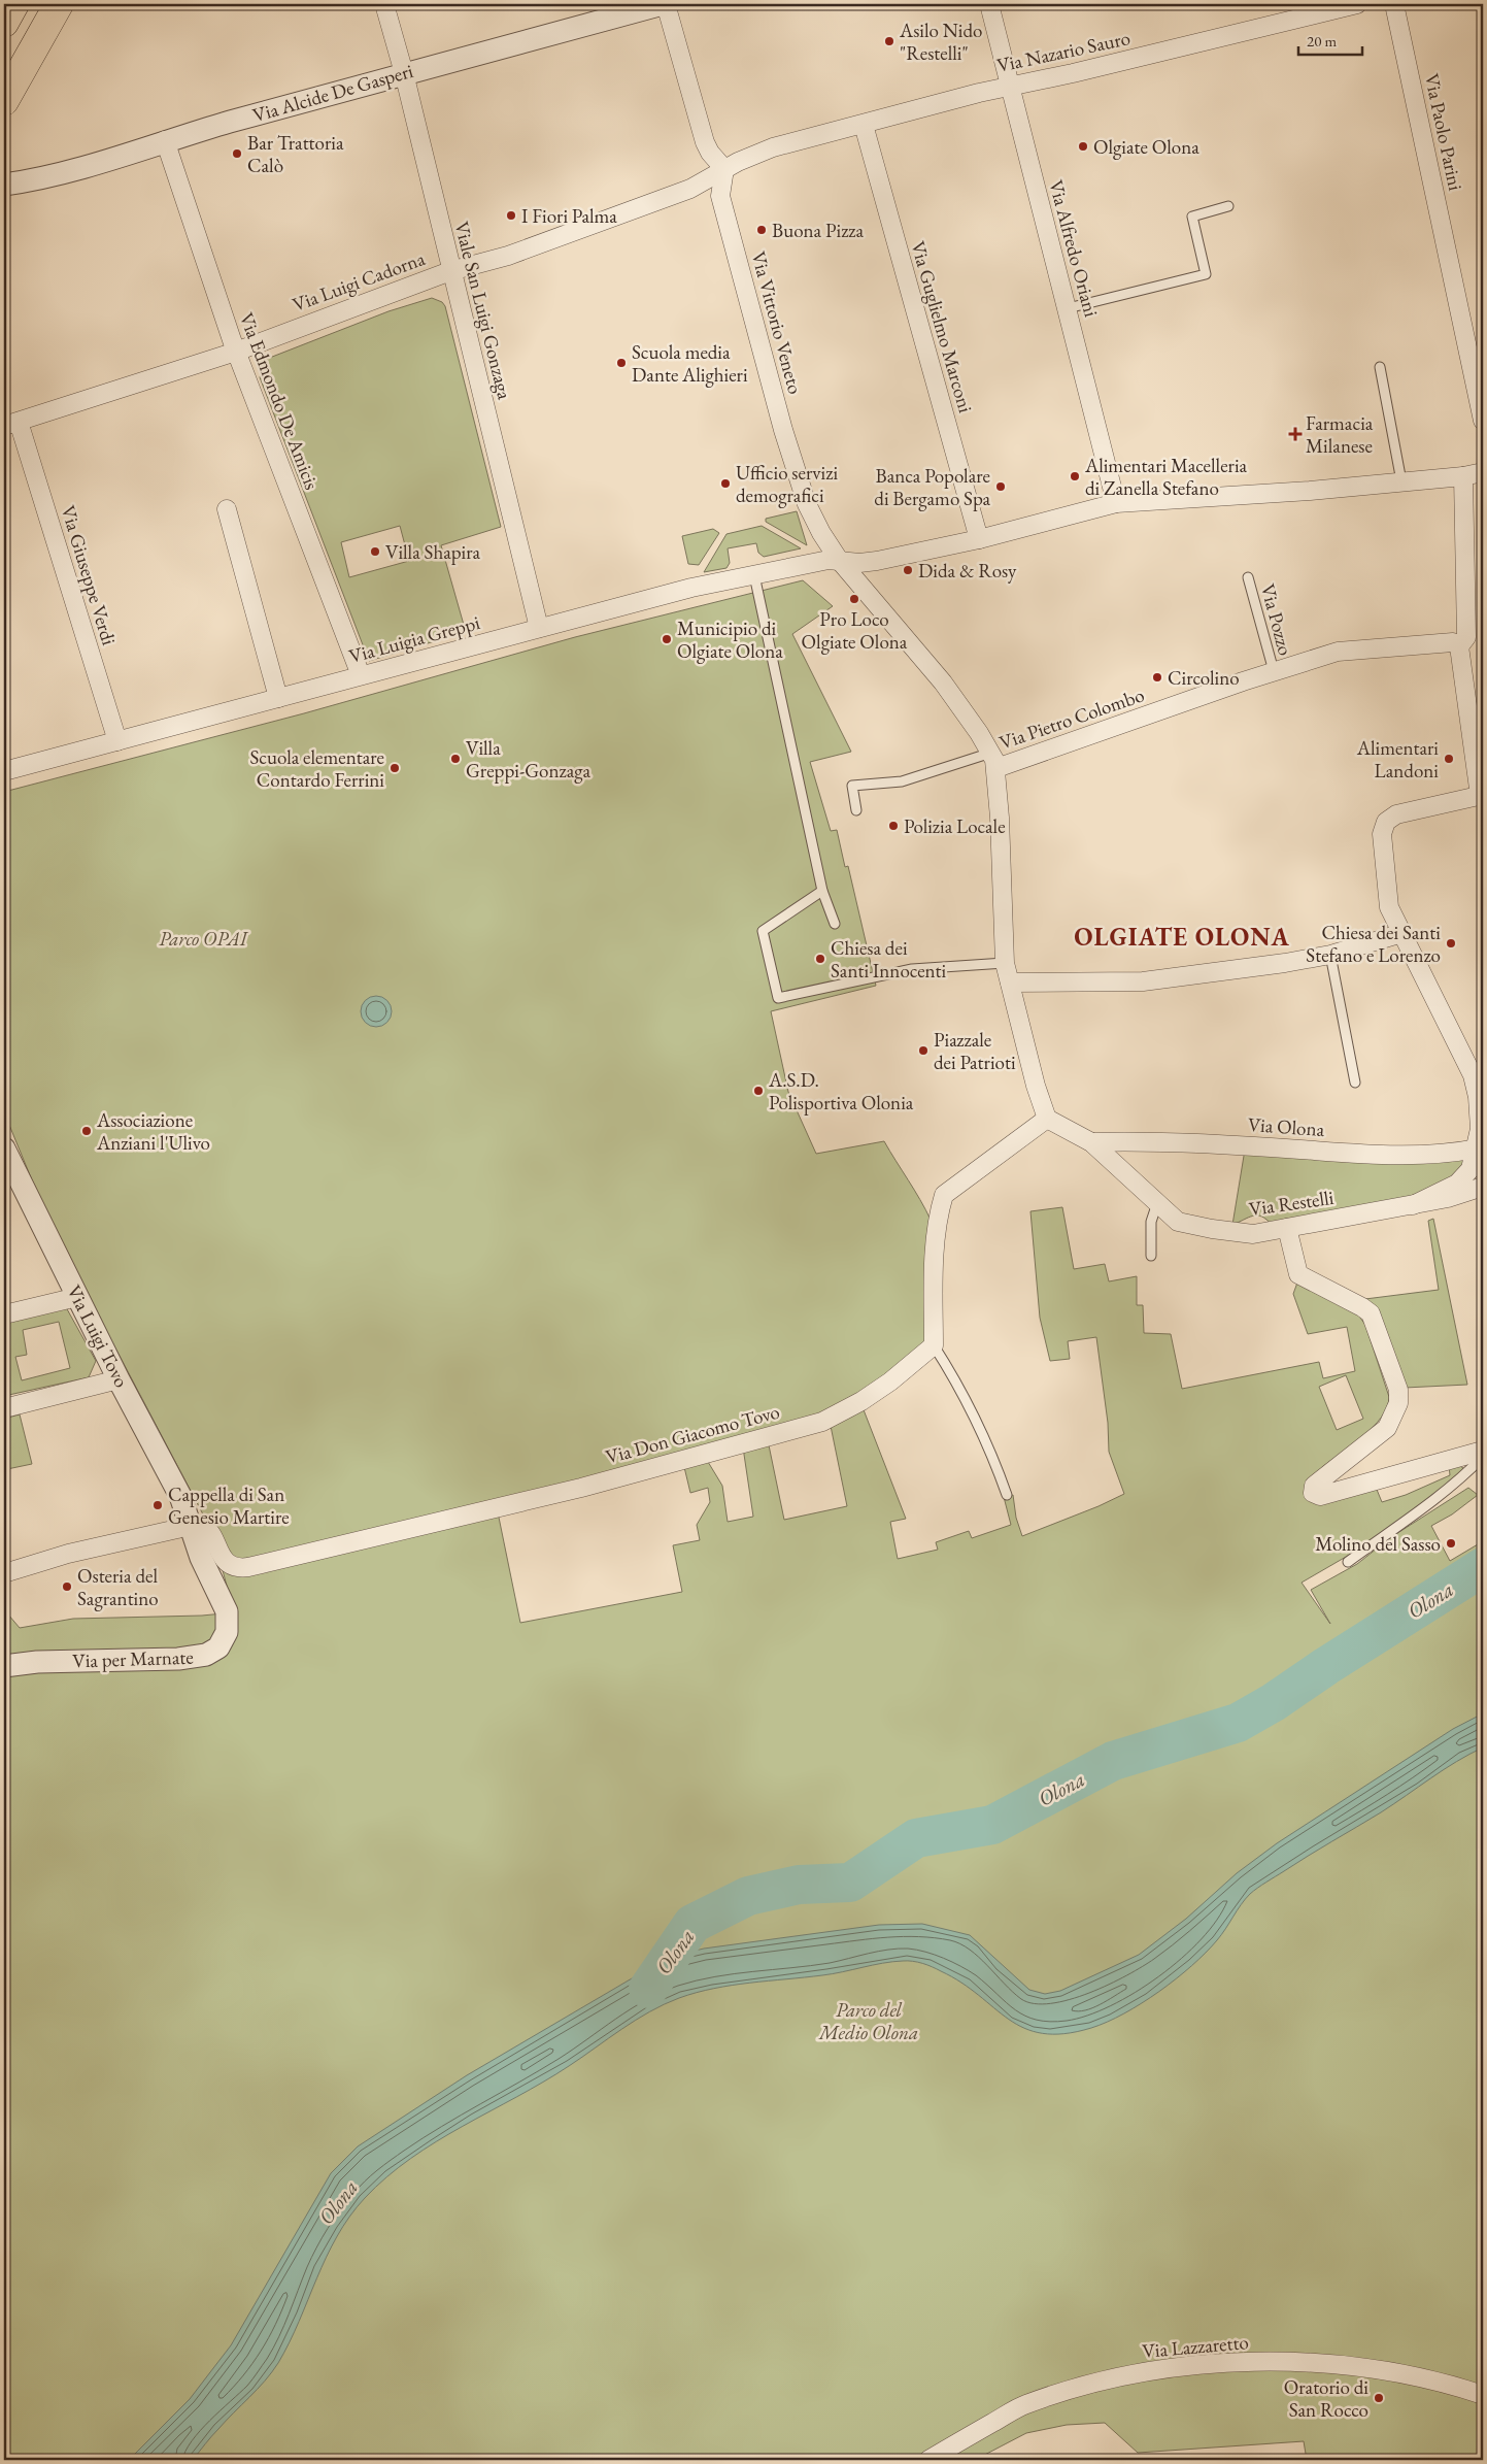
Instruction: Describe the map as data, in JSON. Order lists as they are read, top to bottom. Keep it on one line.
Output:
{"streets":{"street":["Via Nazario Sauro","Via Alcide De Gasperi","Via Paolo Parini","Via Alfredo Oriani","Via Luigi Cadorna","Viale San Luigi Gonzaga","Via Vittorio Veneto","Via Guglielmo Marconi","Via Edmondo De Amicis","Via Giuseppe Verdi","Via Luigia Greppi","Via Pietro Colombo","Via Olona","Via Restelli","Via Luigi Tovo","Via Don Giacomo Tovo","Via per Marnate","Via Lazzaretto"],"lane":["Via Pozzo"]},"crossings":[["Via Nazario Sauro","Via Alfredo Oriani"],["Via Nazario Sauro","Via Luigi Cadorna"],["Via Nazario Sauro","Via Vittorio Veneto"],["Via Nazario Sauro","Via Guglielmo Marconi"],["Via Alcide De Gasperi","Viale San Luigi Gonzaga"],["Via Alcide De Gasperi","Via Edmondo De Amicis"],["Via Alfredo Oriani","Via Luigia Greppi"],["Via Luigi Cadorna","Viale San Luigi Gonzaga"],["Via Luigi Cadorna","Via Vittorio Veneto"],["Via Luigi Cadorna","Via Edmondo De Amicis"],["Via Luigi Cadorna","Via Giuseppe Verdi"],["Viale San Luigi Gonzaga","Via Luigia Greppi"],["Via Vittorio Veneto","Via Luigia Greppi"],["Via Vittorio Veneto","Via Pietro Colombo"],["Via Guglielmo Marconi","Via Luigia Greppi"],["Via Edmondo De Amicis","Via Luigia Greppi"],["Via Giuseppe Verdi","Via Luigia Greppi"],["Via Pozzo","Via Pietro Colombo"],["Via Olona","Via Restelli"],["Via Luigi Tovo","Via Don Giacomo Tovo"],["Via Luigi Tovo","Via per Marnate"],["Via Don Giacomo Tovo","Via per Marnate"]],"districts":["OLGIATE OLONA"],"water":["Olona"],"parks":["Parco OPAI","Parco del Medio Olona"],"places":{"other":["Asilo Nido \"Restelli\"","Olgiate Olona","Bar Trattoria Calò","I Fiori Palma","Buona Pizza","Scuola media Dante Alighieri","Alimentari Macelleria di Zanella Stefano","Ufficio servizi demografici","Banca Popolare di Bergamo Spa","Villa Shapira","Dida & Rosy","Pro Loco Olgiate Olona","Municipio di Olgiate Olona","Circolino","Villa Greppi-Gonzaga","Alimentari Landoni","Scuola elementare Contardo Ferrini","Polizia Locale","Chiesa dei Santi Stefano e Lorenzo","Chiesa dei Santi Innocenti","Piazzale dei Patrioti","A.S.D. Polisportiva Olonia","Associazione Anziani l'Ulivo","Cappella di San Genesio Martire","Molino del Sasso","Osteria del Sagrantino","Oratorio di San Rocco"],"health":["Farmacia Milanese"]},"scale_bar":"20 m"}
